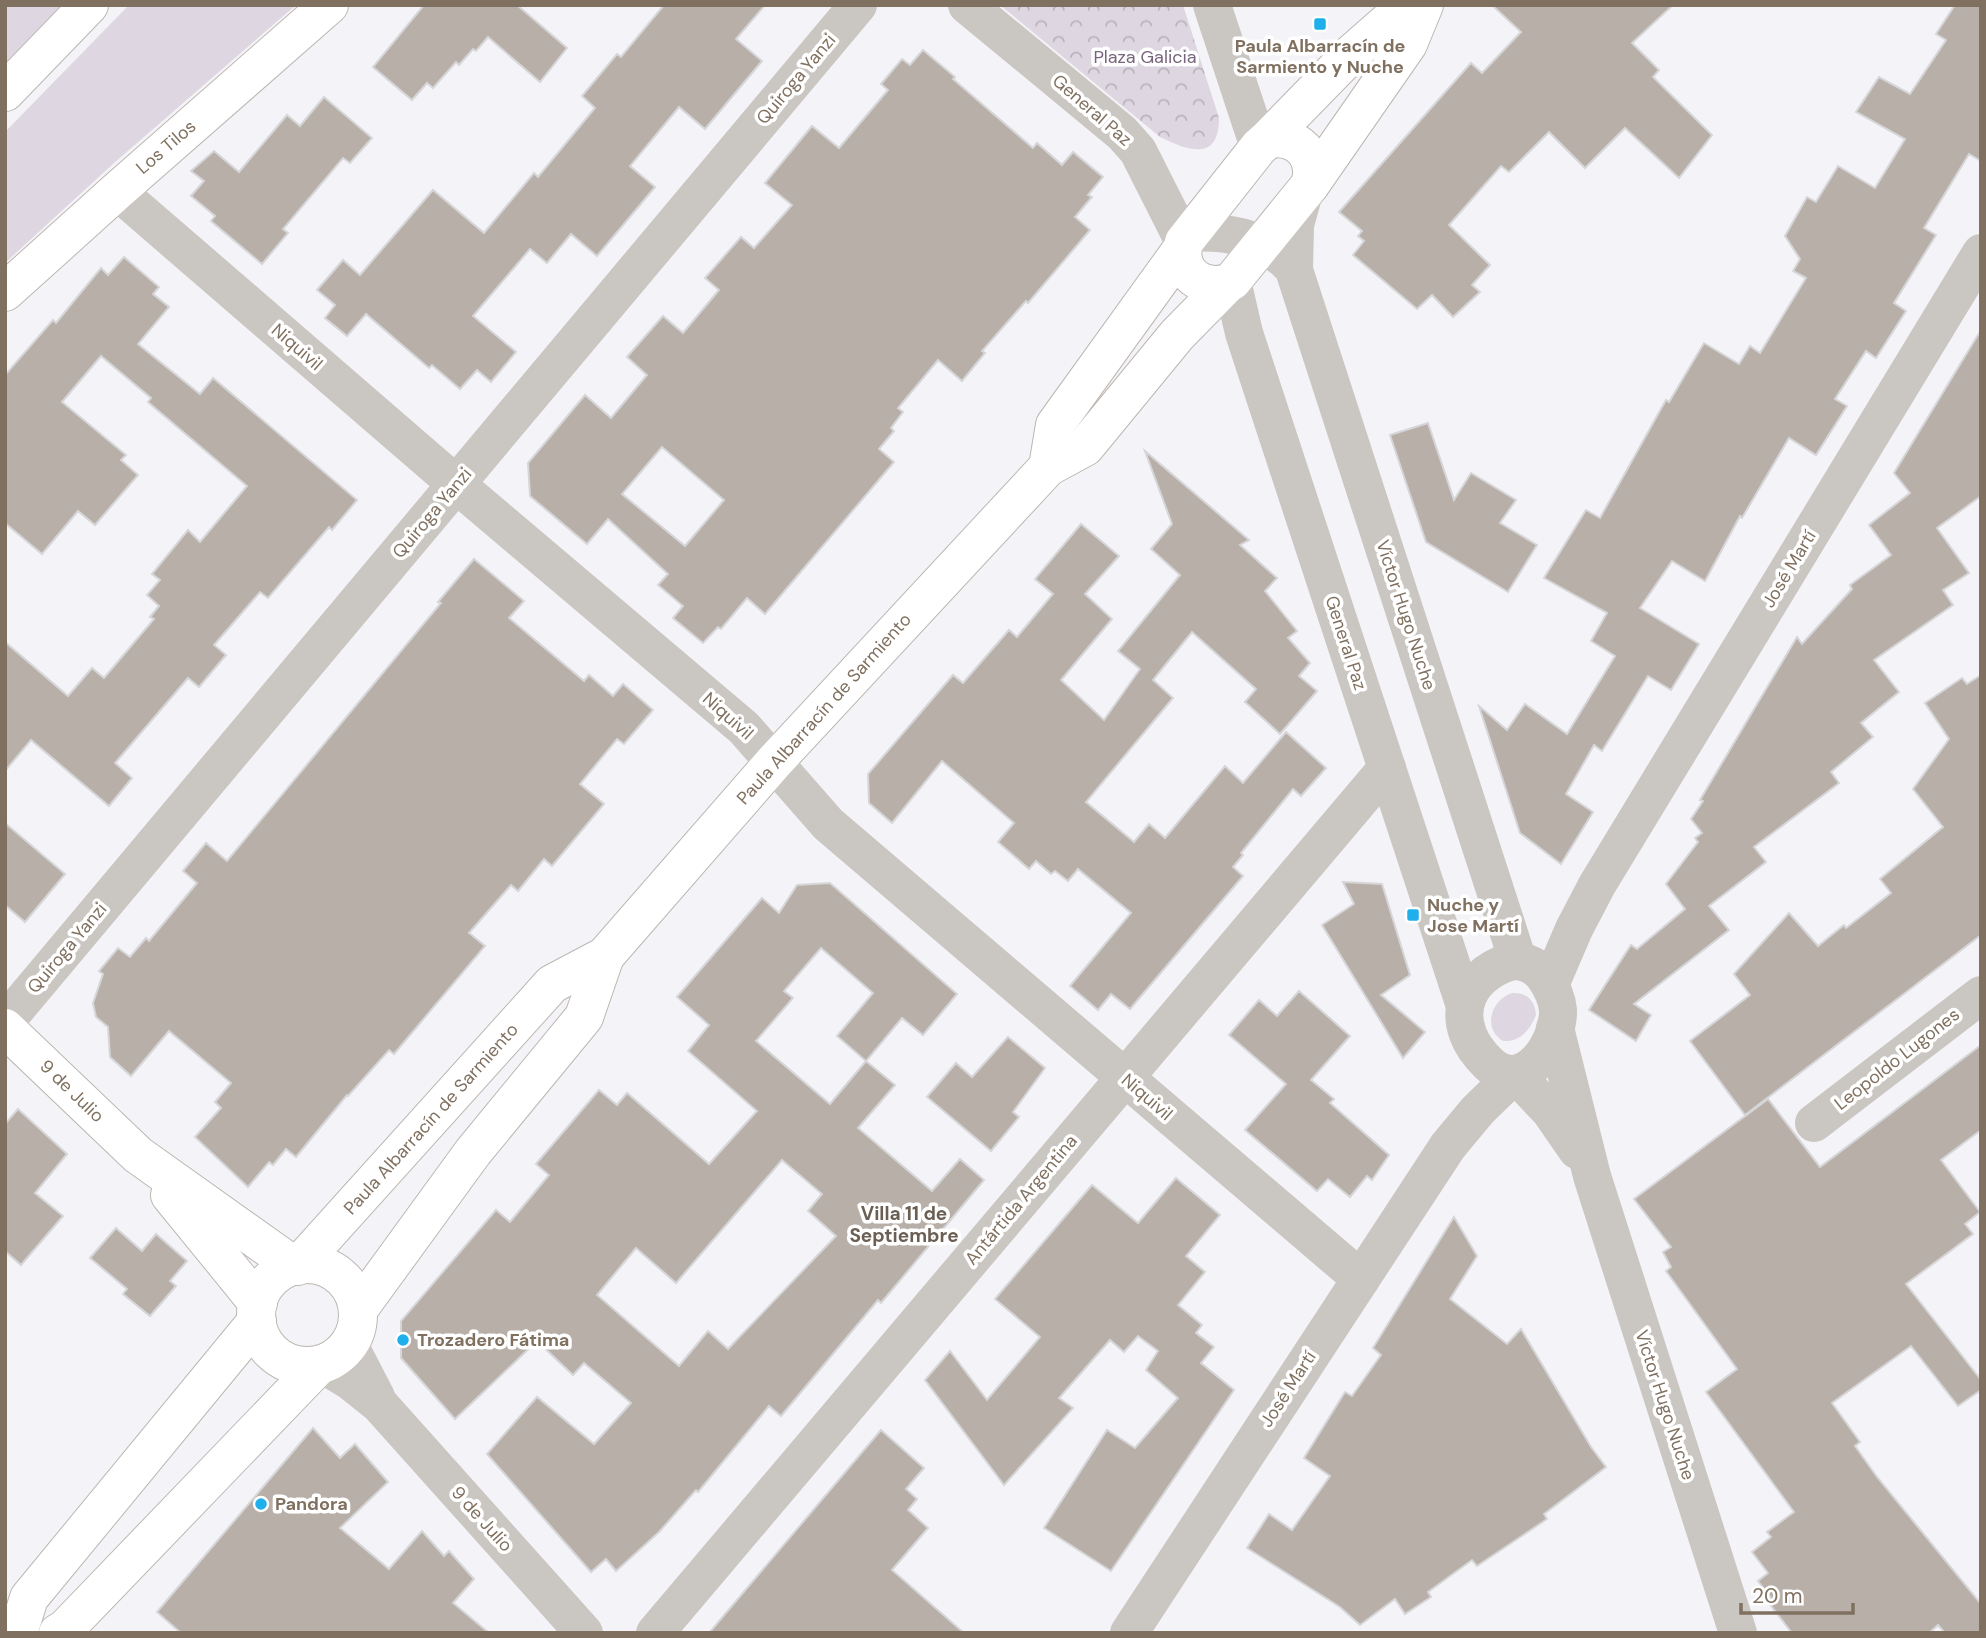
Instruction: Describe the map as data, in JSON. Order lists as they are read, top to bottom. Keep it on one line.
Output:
{"streets":{"main road":["Los Tilos","Paula Albarracín de Sarmiento","9 de Julio"],"street":["Quiroga Yanzi","General Paz","Niquivil","José Martí","Víctor Hugo Nuche","Leopoldo Lugones","Antártida Argentina"]},"crossings":[["Quiroga Yanzi","Niquivil"],["General Paz","José Martí"],["General Paz","Víctor Hugo Nuche"],["General Paz","Paula Albarracín de Sarmiento"],["General Paz","Antártida Argentina"],["Los Tilos","Niquivil"],["Niquivil","José Martí"],["Niquivil","Paula Albarracín de Sarmiento"],["Niquivil","Antártida Argentina"],["José Martí","Víctor Hugo Nuche"],["Víctor Hugo Nuche","Paula Albarracín de Sarmiento"],["Paula Albarracín de Sarmiento","9 de Julio"]],"districts":["Villa 11 de Septiembre"],"parks":["Plaza Galicia"],"places":{"transit":["Paula Albarracín de Sarmiento y Nuche","Nuche y Jose Martí"],"other":["Trozadero Fátima","Pandora"]},"scale_bar":"20 m"}
